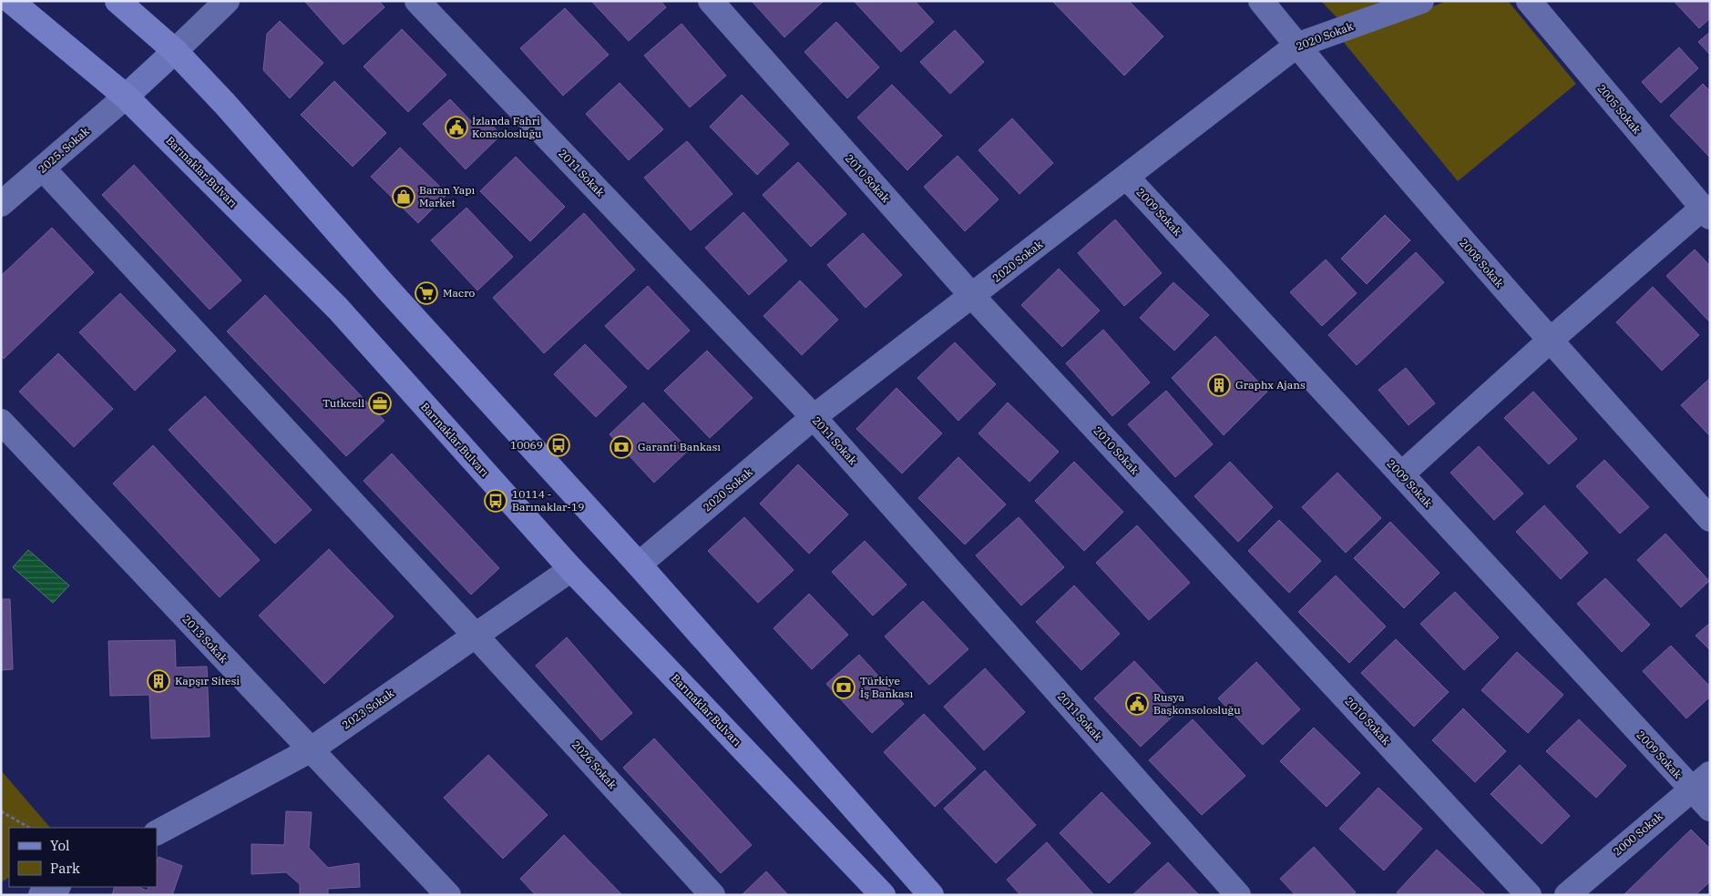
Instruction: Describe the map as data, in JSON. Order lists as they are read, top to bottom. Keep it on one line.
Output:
{"streets":{"main road":["Barınaklar Bulvarı"],"street":["2020 Sokak","2005 Sokak","2025. Sokak","2011 Sokak","2010 Sokak","2009 Sokak","2008 Sokak","2013 Sokak","2023 Sokak","2026 Sokak","2000 Sokak"]},"crossings":[["2020 Sokak","2011 Sokak"],["2020 Sokak","2010 Sokak"],["2020 Sokak","2009 Sokak"],["2020 Sokak","2008 Sokak"],["2025. Sokak","Barınaklar Bulvarı"],["2025. Sokak","2026 Sokak"],["Barınaklar Bulvarı","2023 Sokak"],["2009 Sokak","2000 Sokak"],["2013 Sokak","2023 Sokak"],["2023 Sokak","2026 Sokak"]],"places":{"public building":["İzlanda Fahri Konsolosluğu","Rusya Başkonsolosluğu"],"shop":["Baran Yapı Market"],"supermarket":["Macro"],"building":["Graphx Ajans","Kapşır Sitesi"],"office":["Tutkcell"],"bus stop":["10069","10114 - Barınaklar-19"],"bank":["Garanti Bankası","Türkiye İş Bankası"]},"legend":["Yol","Park"]}
